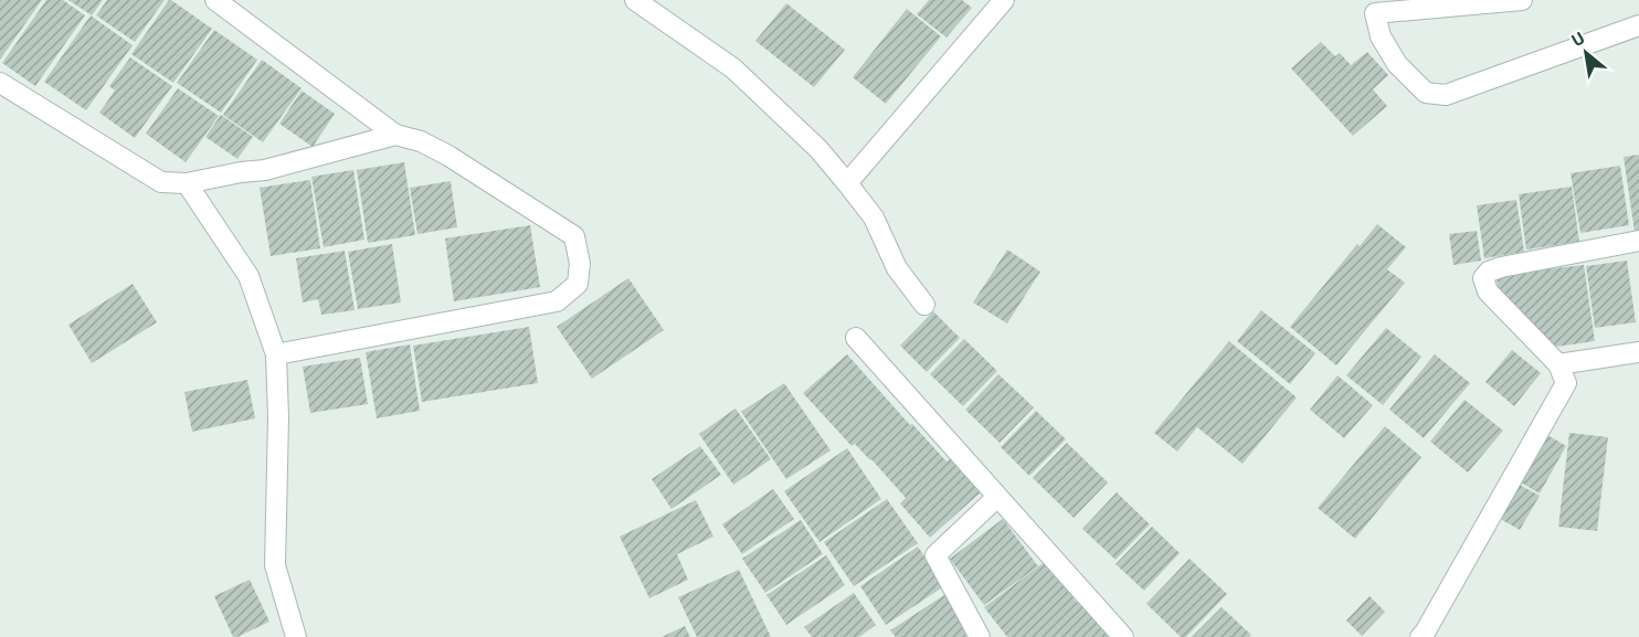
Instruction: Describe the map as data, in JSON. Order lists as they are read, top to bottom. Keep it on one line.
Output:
{"north":"top left"}
